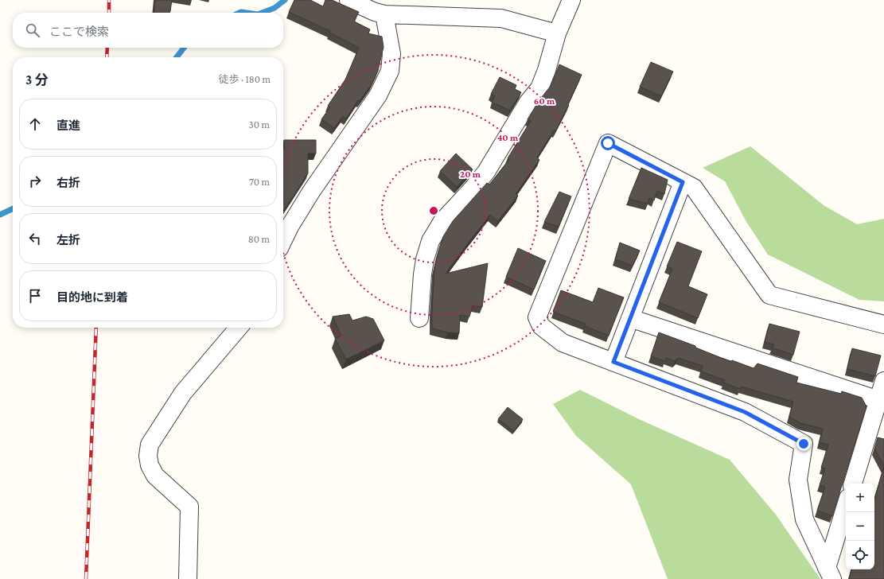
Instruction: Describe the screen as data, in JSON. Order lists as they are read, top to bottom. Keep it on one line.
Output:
{"page":{"search":"ここで検索","heading":["3 分","徒歩 · 180 m"],"list":[["直進","30 m"],["右折","70 m"],["左折","80 m"],"目的地に到着"],"map_buttons":["+","−"]},"rings":["60 m","40 m","20 m"]}
